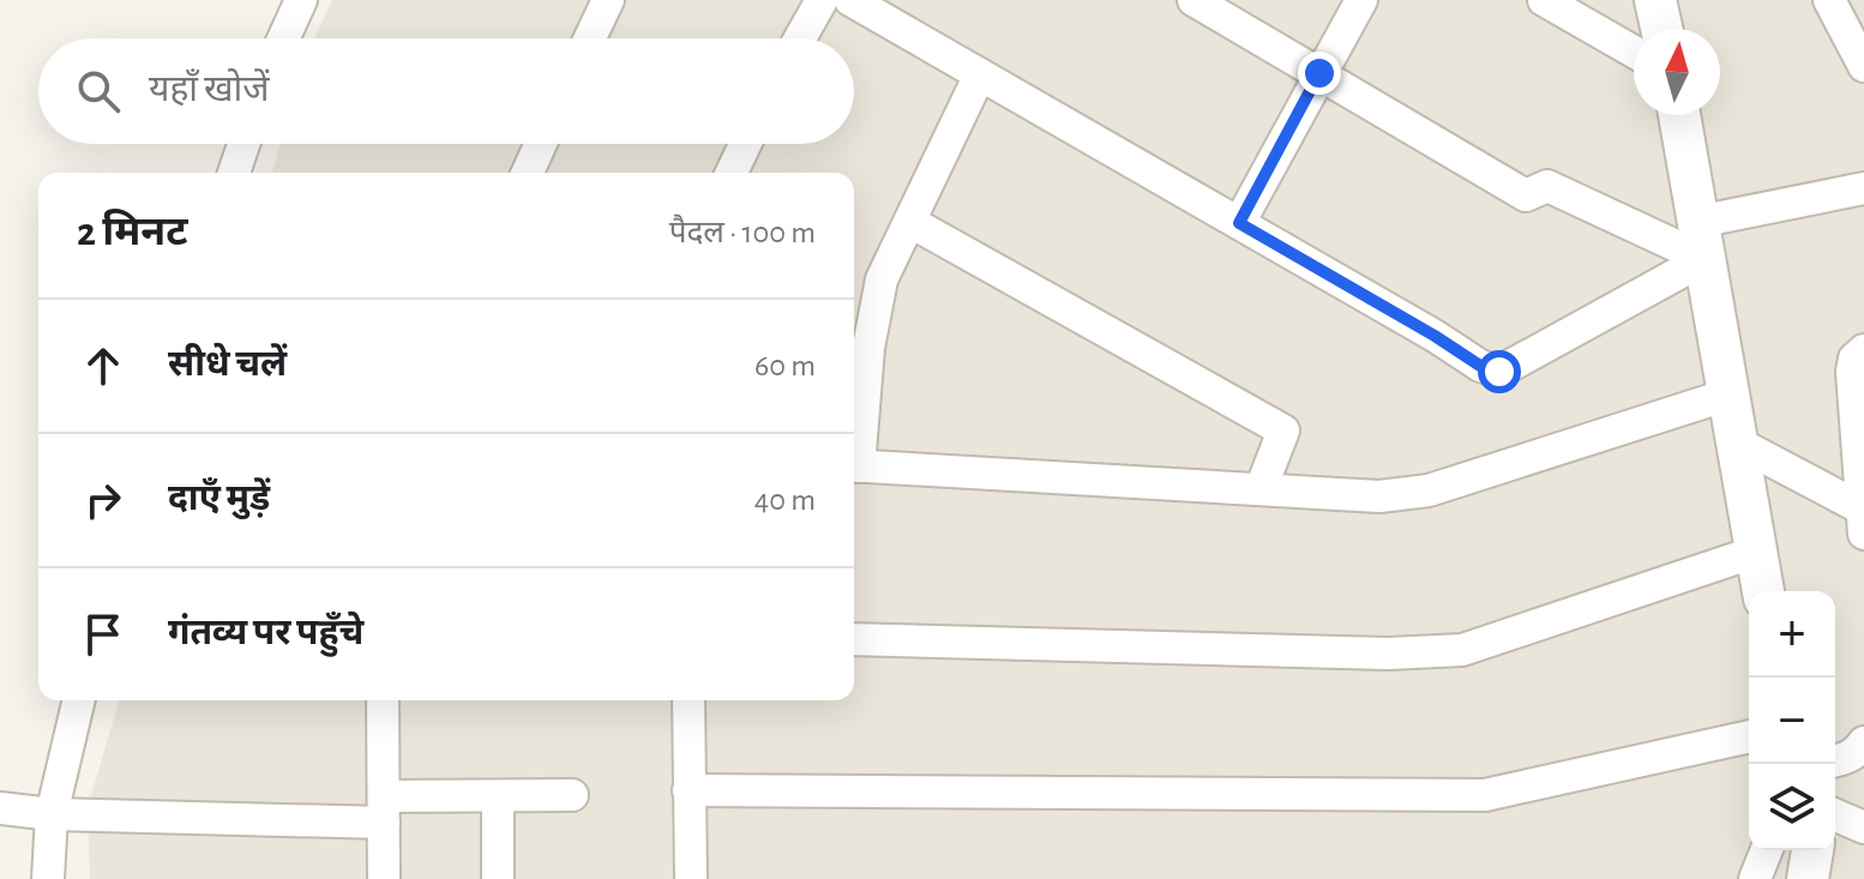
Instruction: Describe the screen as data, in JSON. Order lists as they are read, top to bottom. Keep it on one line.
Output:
{"north":"top","page":{"search":"यहाँ खोजें","heading":["2 मिनट","पैदल · 100 m"],"list":[["सीधे चलें","60 m"],["दाएँ मुड़ें","40 m"],"गंतव्य पर पहुँचे"],"map_buttons":["+","−"]}}
